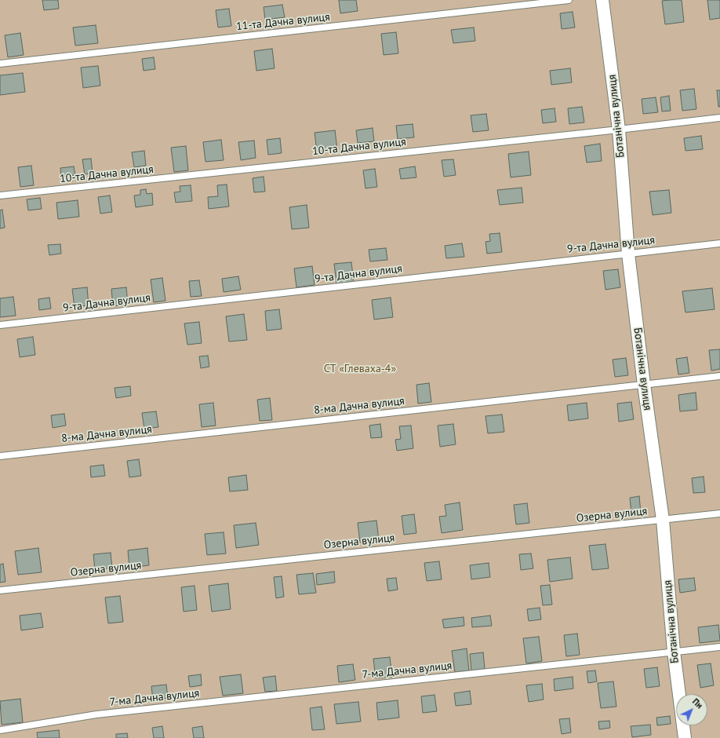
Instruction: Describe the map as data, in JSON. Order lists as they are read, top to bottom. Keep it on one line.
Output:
{"streets":{"street":["Ботанічна вулиця"],"lane":["11-та Дачна вулиця","10-та Дачна вулиця","9-та Дачна вулиця","8-ма Дачна вулиця","Озерна вулиця","7-ма Дачна вулиця"]},"crossings":[["Ботанічна вулиця","10-та Дачна вулиця"],["Ботанічна вулиця","9-та Дачна вулиця"],["Ботанічна вулиця","8-ма Дачна вулиця"],["Ботанічна вулиця","Озерна вулиця"],["Ботанічна вулиця","7-ма Дачна вулиця"]],"parks":["СТ «Глеваха-4»"],"north":"top right"}
